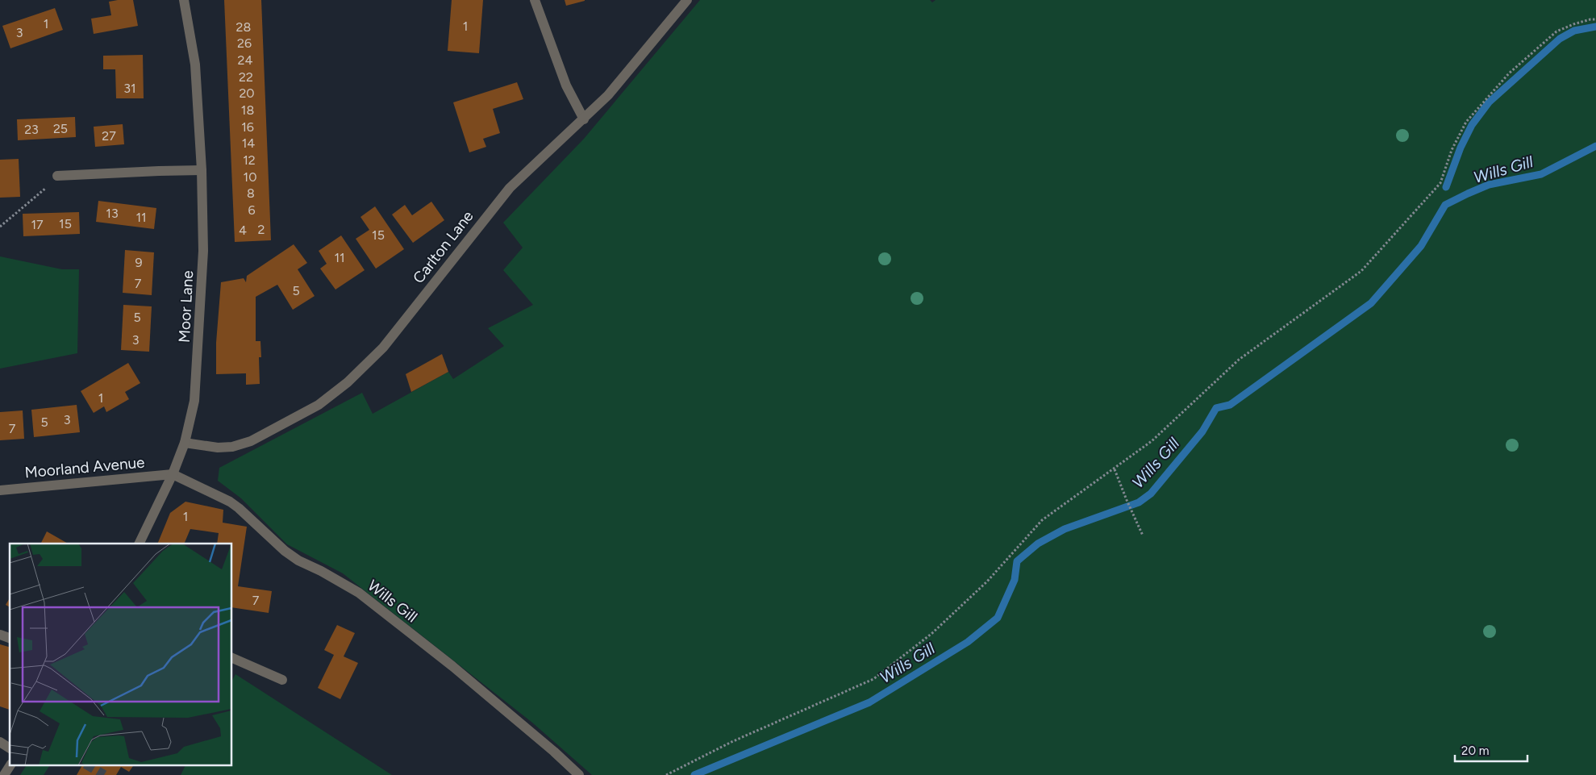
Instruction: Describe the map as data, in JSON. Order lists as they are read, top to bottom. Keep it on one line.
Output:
{"streets":{"street":["Carlton Lane","Moor Lane","Moorland Avenue","Wills Gill"]},"crossings":[["Carlton Lane","Moor Lane"],["Moor Lane","Moorland Avenue"],["Moor Lane","Wills Gill"],["Moorland Avenue","Wills Gill"]],"water":["Wills Gill"],"house_numbers":["1","1","28","3","26","24","22","31","20","18","16","25","23","27","14","12","10","8","6","13","11","15","17","2","4","15","11","9","7","5","5","3","1","3","5","7","1","7"],"scale_bar":"20 m"}
